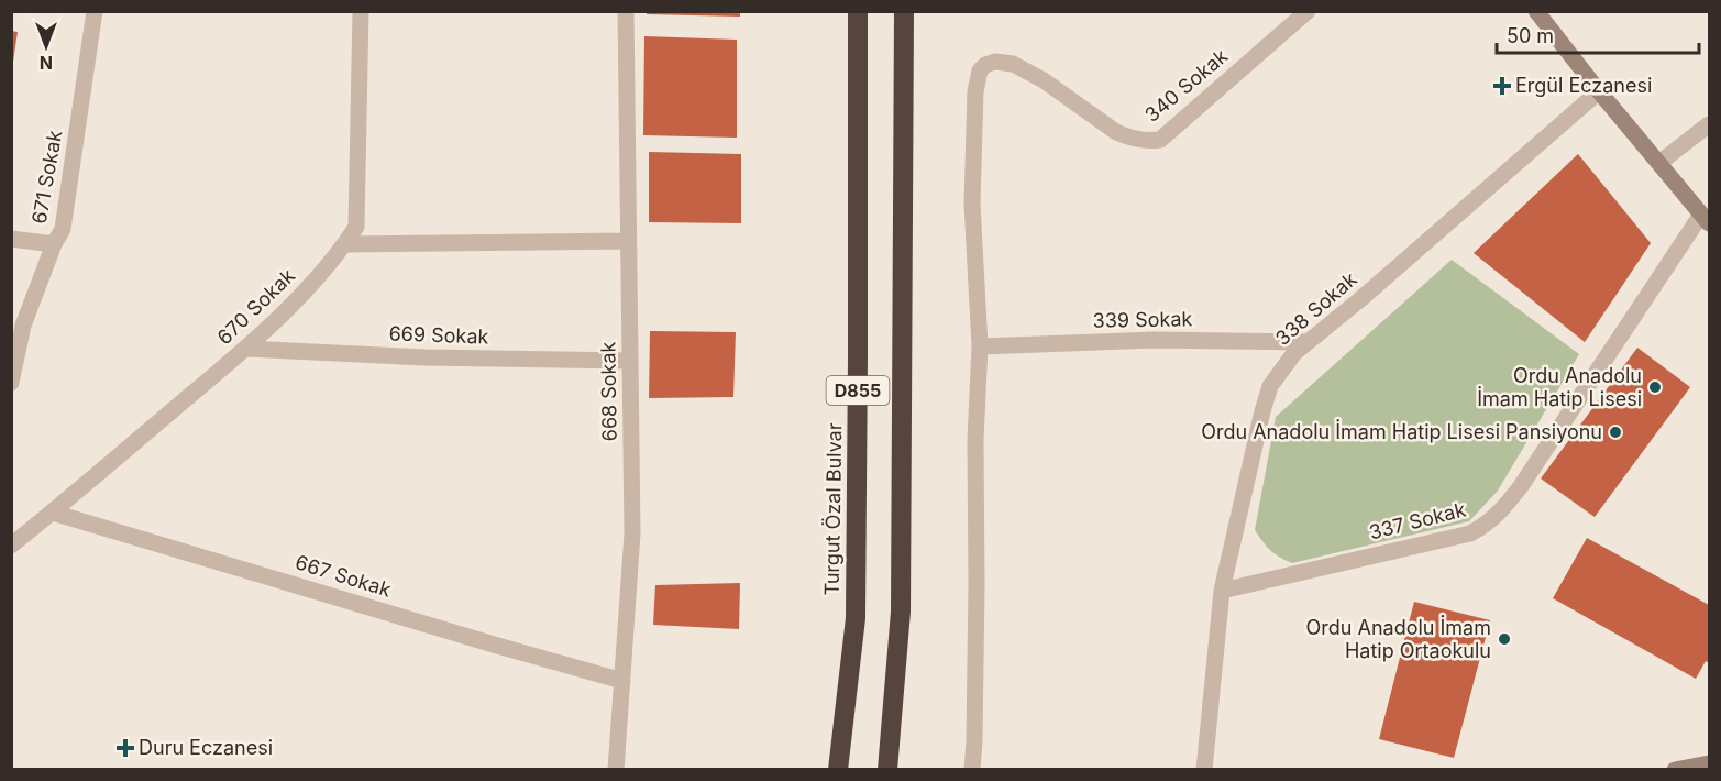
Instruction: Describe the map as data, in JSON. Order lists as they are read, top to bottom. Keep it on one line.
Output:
{"streets":{"highway":["D855","Turgut Özal Bulvar"],"street":["340 Sokak","671 Sokak","670 Sokak","338 Sokak","339 Sokak","669 Sokak","668 Sokak","337 Sokak","667 Sokak"]},"crossings":[["340 Sokak","339 Sokak"],["670 Sokak","669 Sokak"],["670 Sokak","667 Sokak"],["338 Sokak","339 Sokak"],["338 Sokak","337 Sokak"],["669 Sokak","668 Sokak"],["668 Sokak","667 Sokak"]],"places":{"health":["Ergül Eczanesi","Duru Eczanesi"],"other":["Ordu Anadolu İmam Hatip Lisesi","Ordu Anadolu İmam Hatip Lisesi Pansiyonu","Ordu Anadolu İmam Hatip Ortaokulu"]},"scale_bar":"50 m","north":"bottom"}
